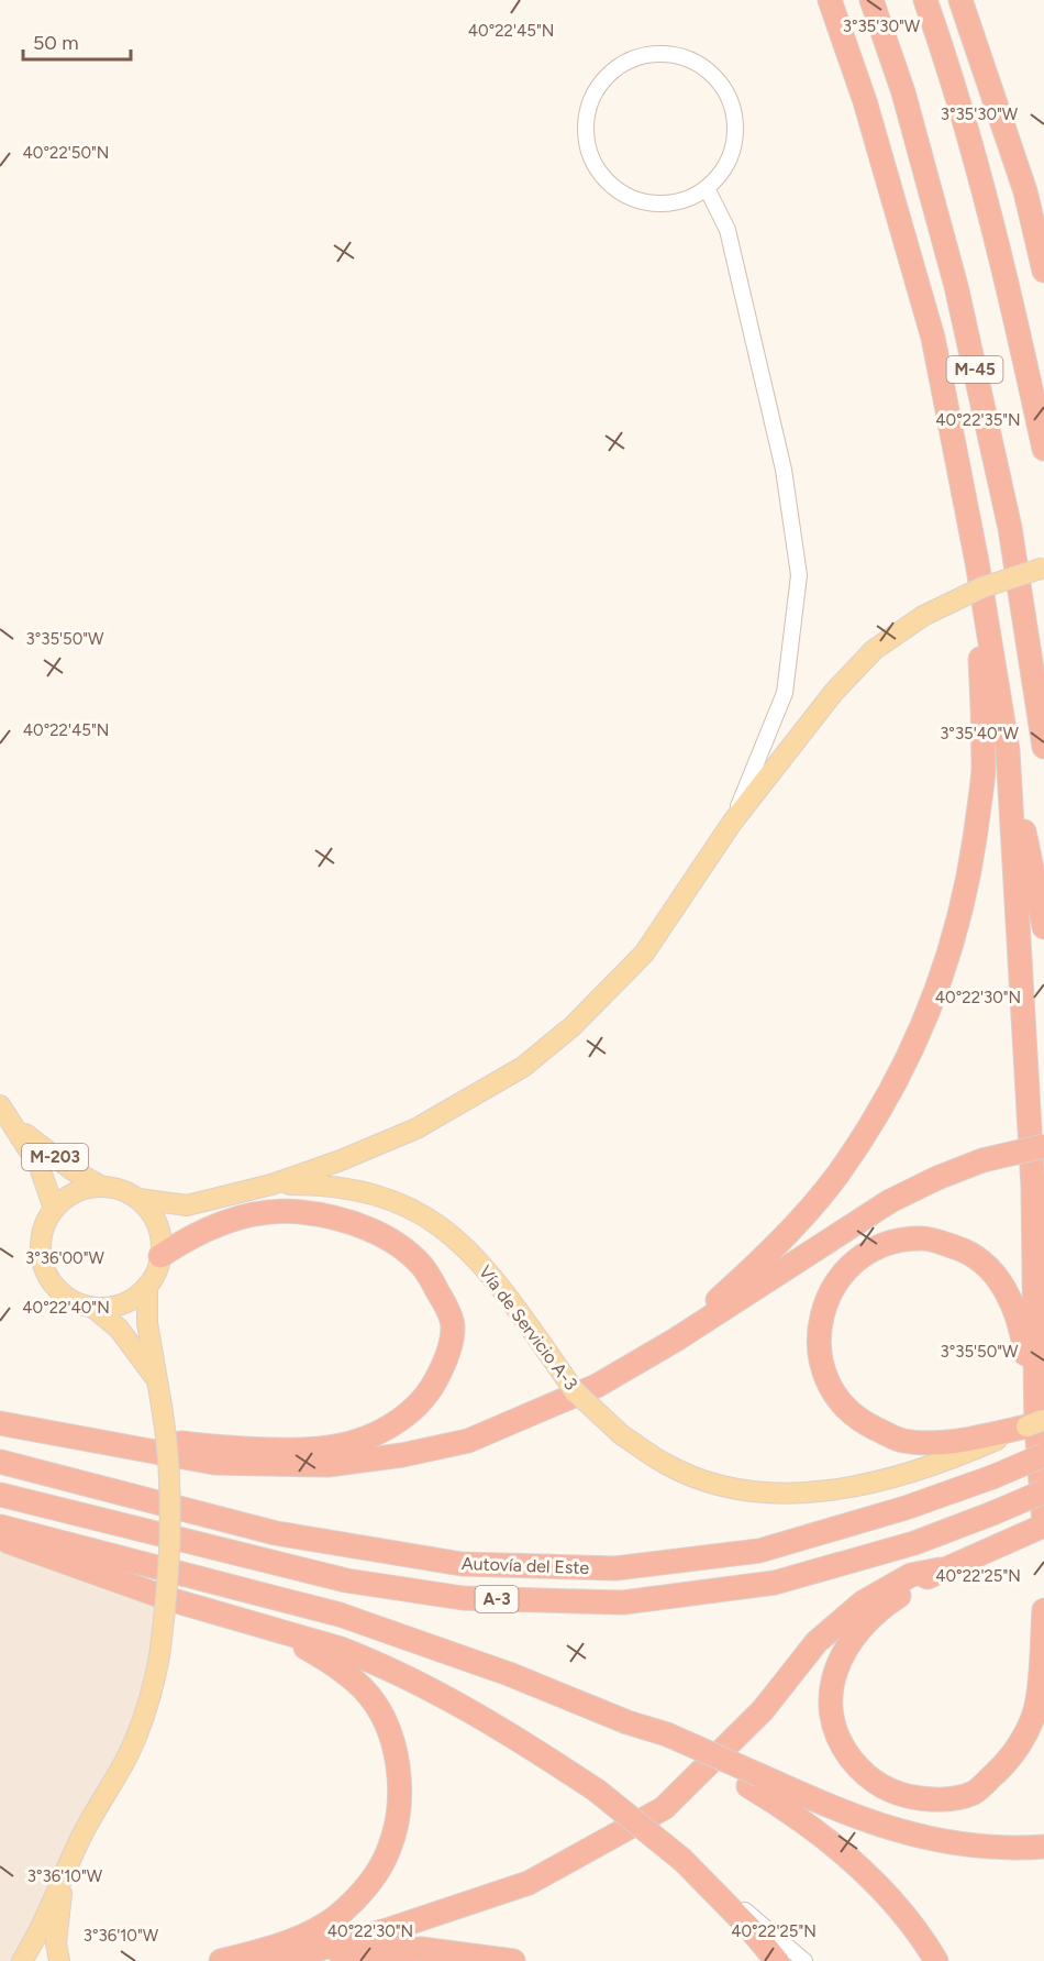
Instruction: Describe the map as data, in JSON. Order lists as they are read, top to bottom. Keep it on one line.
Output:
{"streets":{"highway":["M-45","Autovía del Este","A-3"],"main road":["M-203","Vía de Servicio A-3"]},"crossings":[["Vía de Servicio A-3","Autovía del Este"]],"scale_bar":"50 m","coordinates":["3°35'30\"W","40°22'45\"N","40°22'50\"N","40°22'35\"N","3°35'50\"W","3°35'40\"W","40°22'30\"N","3°36'00\"W","40°22'40\"N","40°22'25\"N","3°36'10\"W"]}
